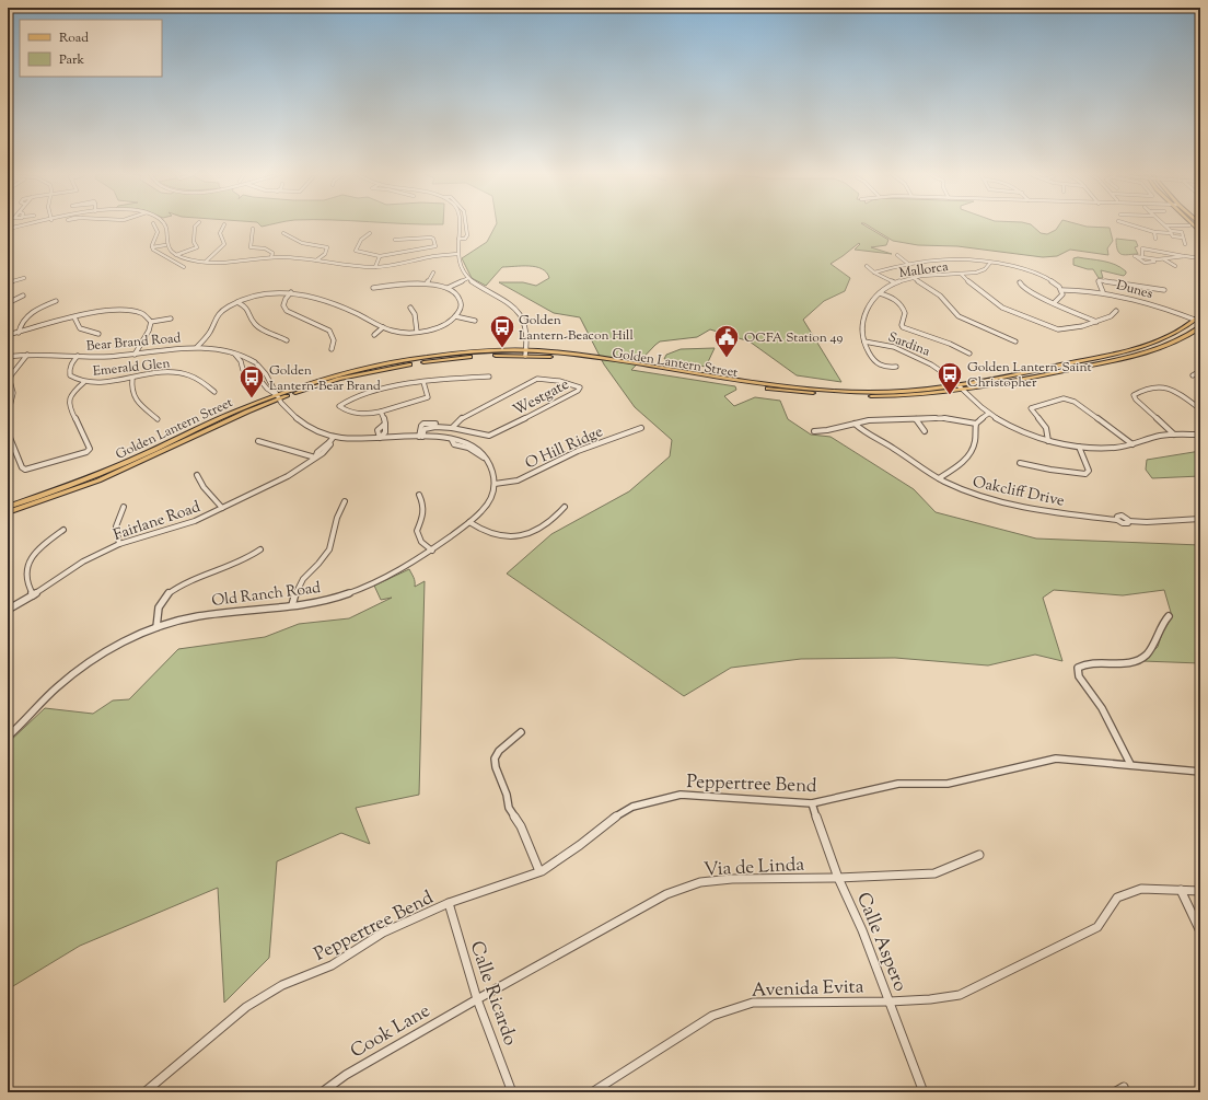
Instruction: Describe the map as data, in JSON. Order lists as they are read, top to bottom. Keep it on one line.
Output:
{"streets":{"main road":["Golden Lantern Street"],"street":["Mallorca","Dunes","Bear Brand Road","Sardina","Emerald Glen","Westgate","O Hill Ridge","Oakcliff Drive","Fairlane Road","Old Ranch Road","Peppertree Bend","Via de Linda","Calle Aspero","Avenida Evita","Calle Ricardo","Cook Lane"]},"crossings":[["Mallorca","Sardina"],["Dunes","Golden Lantern Street"],["Bear Brand Road","Golden Lantern Street"],["Bear Brand Road","Emerald Glen"],["Sardina","Golden Lantern Street"],["O Hill Ridge","Old Ranch Road"],["Peppertree Bend","Calle Aspero"],["Peppertree Bend","Calle Ricardo"],["Via de Linda","Calle Aspero"],["Via de Linda","Calle Ricardo"],["Via de Linda","Cook Lane"],["Calle Aspero","Avenida Evita"],["Calle Ricardo","Cook Lane"]],"places":{"bus stop":["Golden Lantern-Beacon Hill","Golden Lantern-Saint Christopher","Golden Lantern-Bear Brand"],"public building":["OCFA Station 49"]},"legend":["Road","Park"]}
